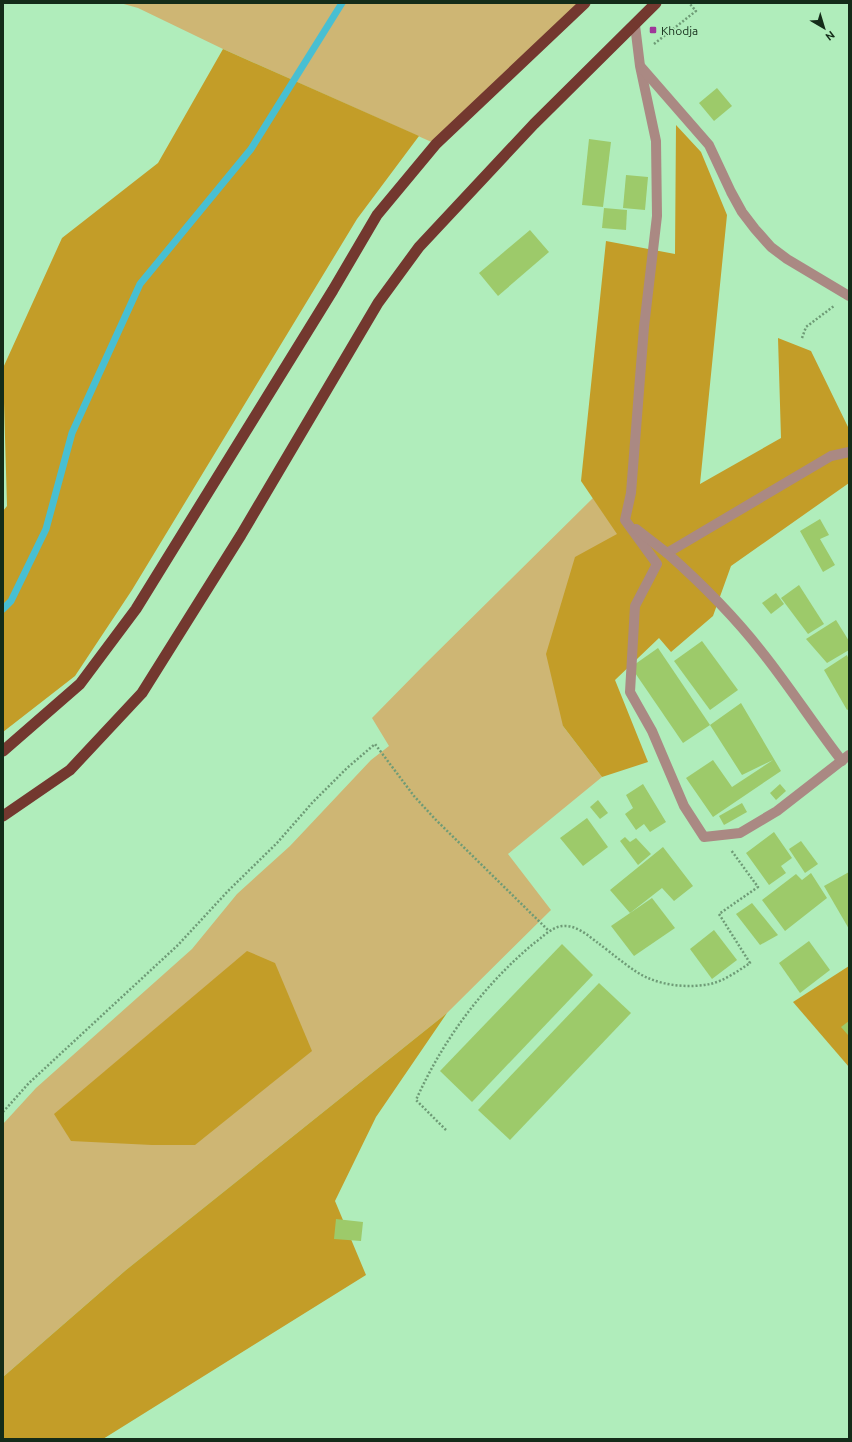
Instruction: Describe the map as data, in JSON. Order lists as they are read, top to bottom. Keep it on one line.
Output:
{"places":{"transit":["Khodja"]},"north":"bottom right"}
